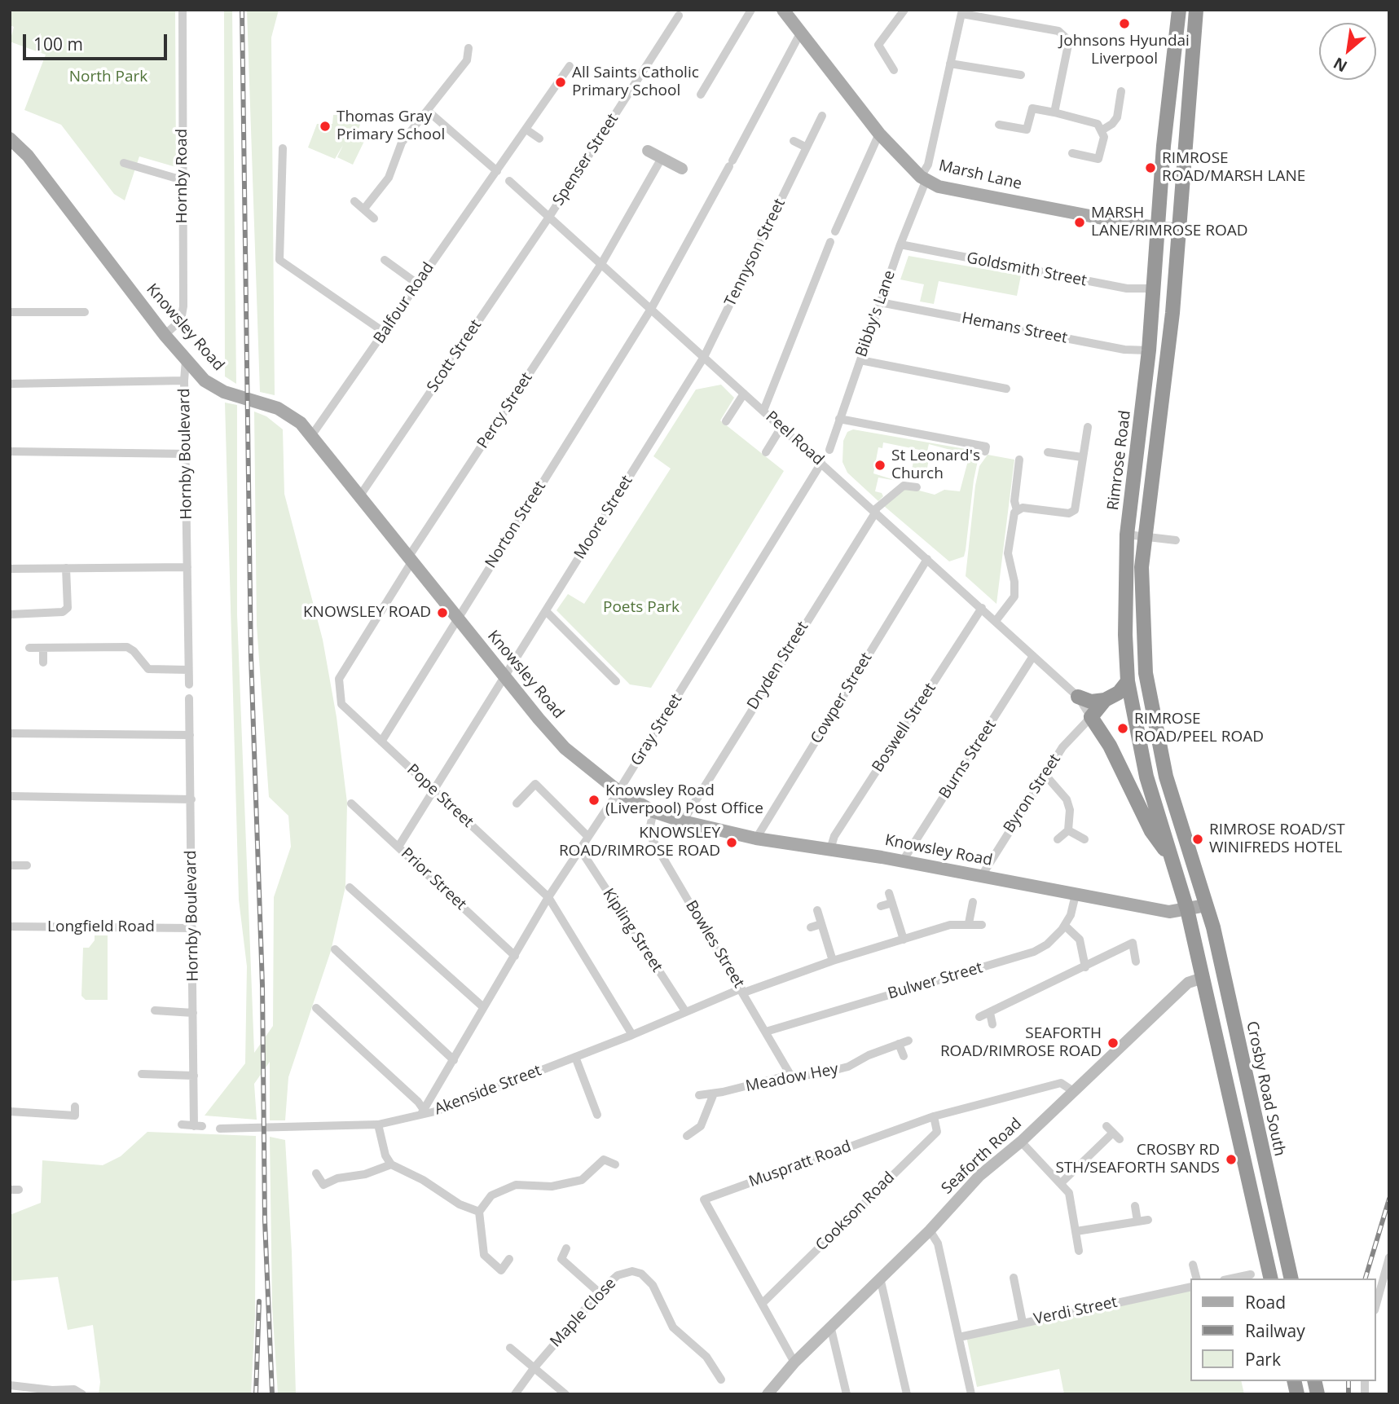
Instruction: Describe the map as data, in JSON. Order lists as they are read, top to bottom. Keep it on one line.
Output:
{"streets":{"highway":["Rimrose Road","Crosby Road South"],"main road":["Marsh Lane","Knowsley Road","Seaforth Road"],"street":["Spenser Street","Hornby Road","Tennyson Street","Goldsmith Street","Balfour Road","Bibby's Lane","Hemans Street","Scott Street","Percy Street","Peel Road","Hornby Boulevard","Moore Street","Norton Street","Dryden Street","Cowper Street","Boswell Street","Gray Street","Burns Street","Byron Street","Pope Street","Prior Street","Longfield Road","Kipling Street","Bowles Street","Bulwer Street","Meadow Hey","Akenside Street","Muspratt Road","Cookson Road","Verdi Street","Maple Close"]},"crossings":[["Spenser Street","Scott Street"],["Spenser Street","Peel Road"],["Marsh Lane","Bibby's Lane"],["Marsh Lane","Rimrose Road"],["Marsh Lane","Norton Street"],["Hornby Road","Knowsley Road"],["Tennyson Street","Peel Road"],["Tennyson Street","Moore Street"],["Goldsmith Street","Bibby's Lane"],["Goldsmith Street","Rimrose Road"],["Balfour Road","Knowsley Road"],["Bibby's Lane","Hemans Street"],["Knowsley Road","Scott Street"],["Knowsley Road","Percy Street"],["Knowsley Road","Hornby Boulevard"],["Knowsley Road","Rimrose Road"],["Knowsley Road","Moore Street"],["Knowsley Road","Norton Street"],["Knowsley Road","Dryden Street"],["Knowsley Road","Cowper Street"],["Knowsley Road","Boswell Street"],["Knowsley Road","Gray Street"],["Knowsley Road","Burns Street"],["Knowsley Road","Byron Street"],["Knowsley Road","Bowles Street"],["Knowsley Road","Bulwer Street"],["Knowsley Road","Crosby Road South"],["Hemans Street","Rimrose Road"],["Scott Street","Peel Road"],["Percy Street","Peel Road"],["Percy Street","Pope Street"],["Peel Road","Moore Street"],["Peel Road","Norton Street"],["Peel Road","Dryden Street"],["Peel Road","Cowper Street"],["Peel Road","Boswell Street"],["Peel Road","Gray Street"],["Peel Road","Burns Street"],["Peel Road","Byron Street"],["Hornby Boulevard","Longfield Road"],["Moore Street","Pope Street"],["Moore Street","Prior Street"],["Norton Street","Pope Street"],["Gray Street","Pope Street"],["Gray Street","Prior Street"],["Gray Street","Kipling Street"],["Gray Street","Akenside Street"],["Pope Street","Akenside Street"],["Kipling Street","Akenside Street"],["Bowles Street","Bulwer Street"],["Bowles Street","Meadow Hey"],["Bowles Street","Akenside Street"],["Seaforth Road","Muspratt Road"],["Muspratt Road","Cookson Road"]],"parks":["North Park","Poets Park"],"places":["Johnsons Hyundai Liverpool","All Saints Catholic Primary School","Thomas Gray Primary School","RIMROSE ROAD/MARSH LANE","MARSH LANE/RIMROSE ROAD","St Leonard's Church","KNOWSLEY ROAD","RIMROSE ROAD/PEEL ROAD","Knowsley Road (Liverpool) Post Office","RIMROSE ROAD/ST WINIFREDS HOTEL","KNOWSLEY ROAD/RIMROSE ROAD","SEAFORTH ROAD/RIMROSE ROAD","CROSBY RD STH/SEAFORTH SANDS"],"legend":["Road","Railway","Park"],"scale_bar":"100 m","north":"bottom left"}
